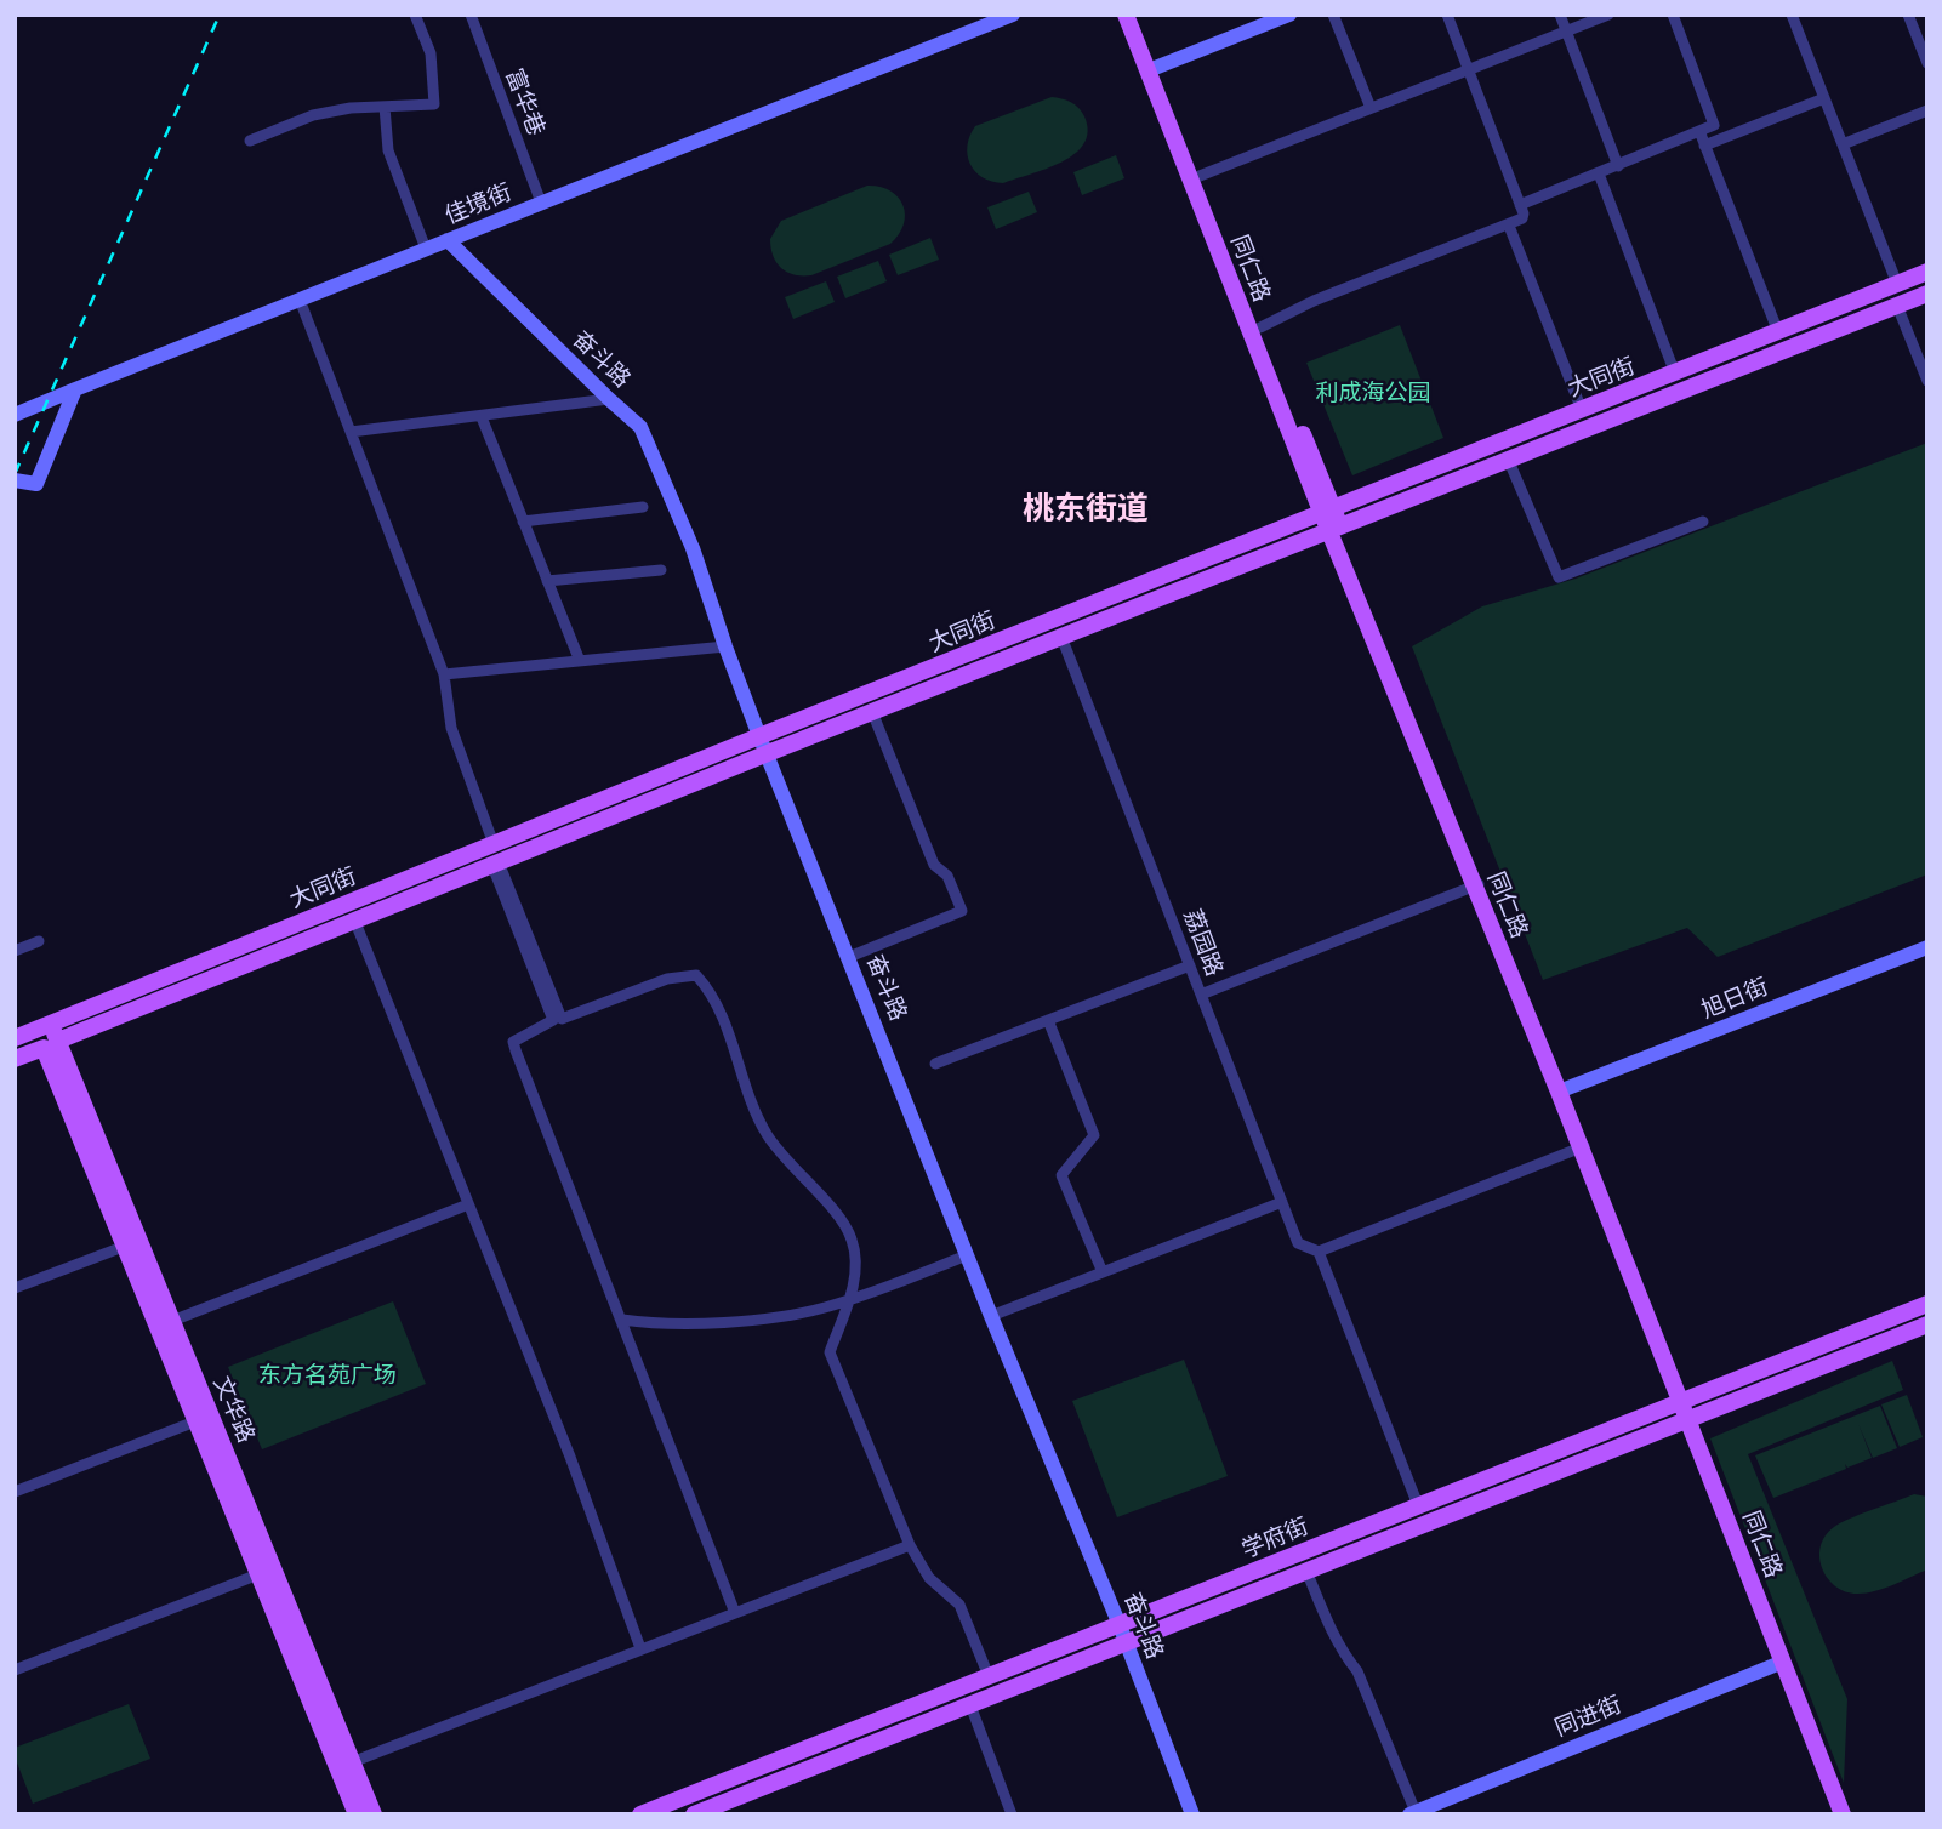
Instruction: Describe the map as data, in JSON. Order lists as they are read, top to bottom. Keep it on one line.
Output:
{"streets":{"main road":["同仁路","大同街","文华路","学府街"],"street":["富华巷","佳境街","奋斗路","荔园路","旭日街","同进街"]},"crossings":[["富华巷","佳境街"],["佳境街","奋斗路"],["同仁路","大同街"],["同仁路","旭日街"],["同仁路","学府街"],["同仁路","同进街"],["奋斗路","大同街"],["奋斗路","学府街"],["大同街","荔园路"],["大同街","文华路"]],"districts":["桃东街道"],"parks":["利成海公园","东方名苑广场"]}
